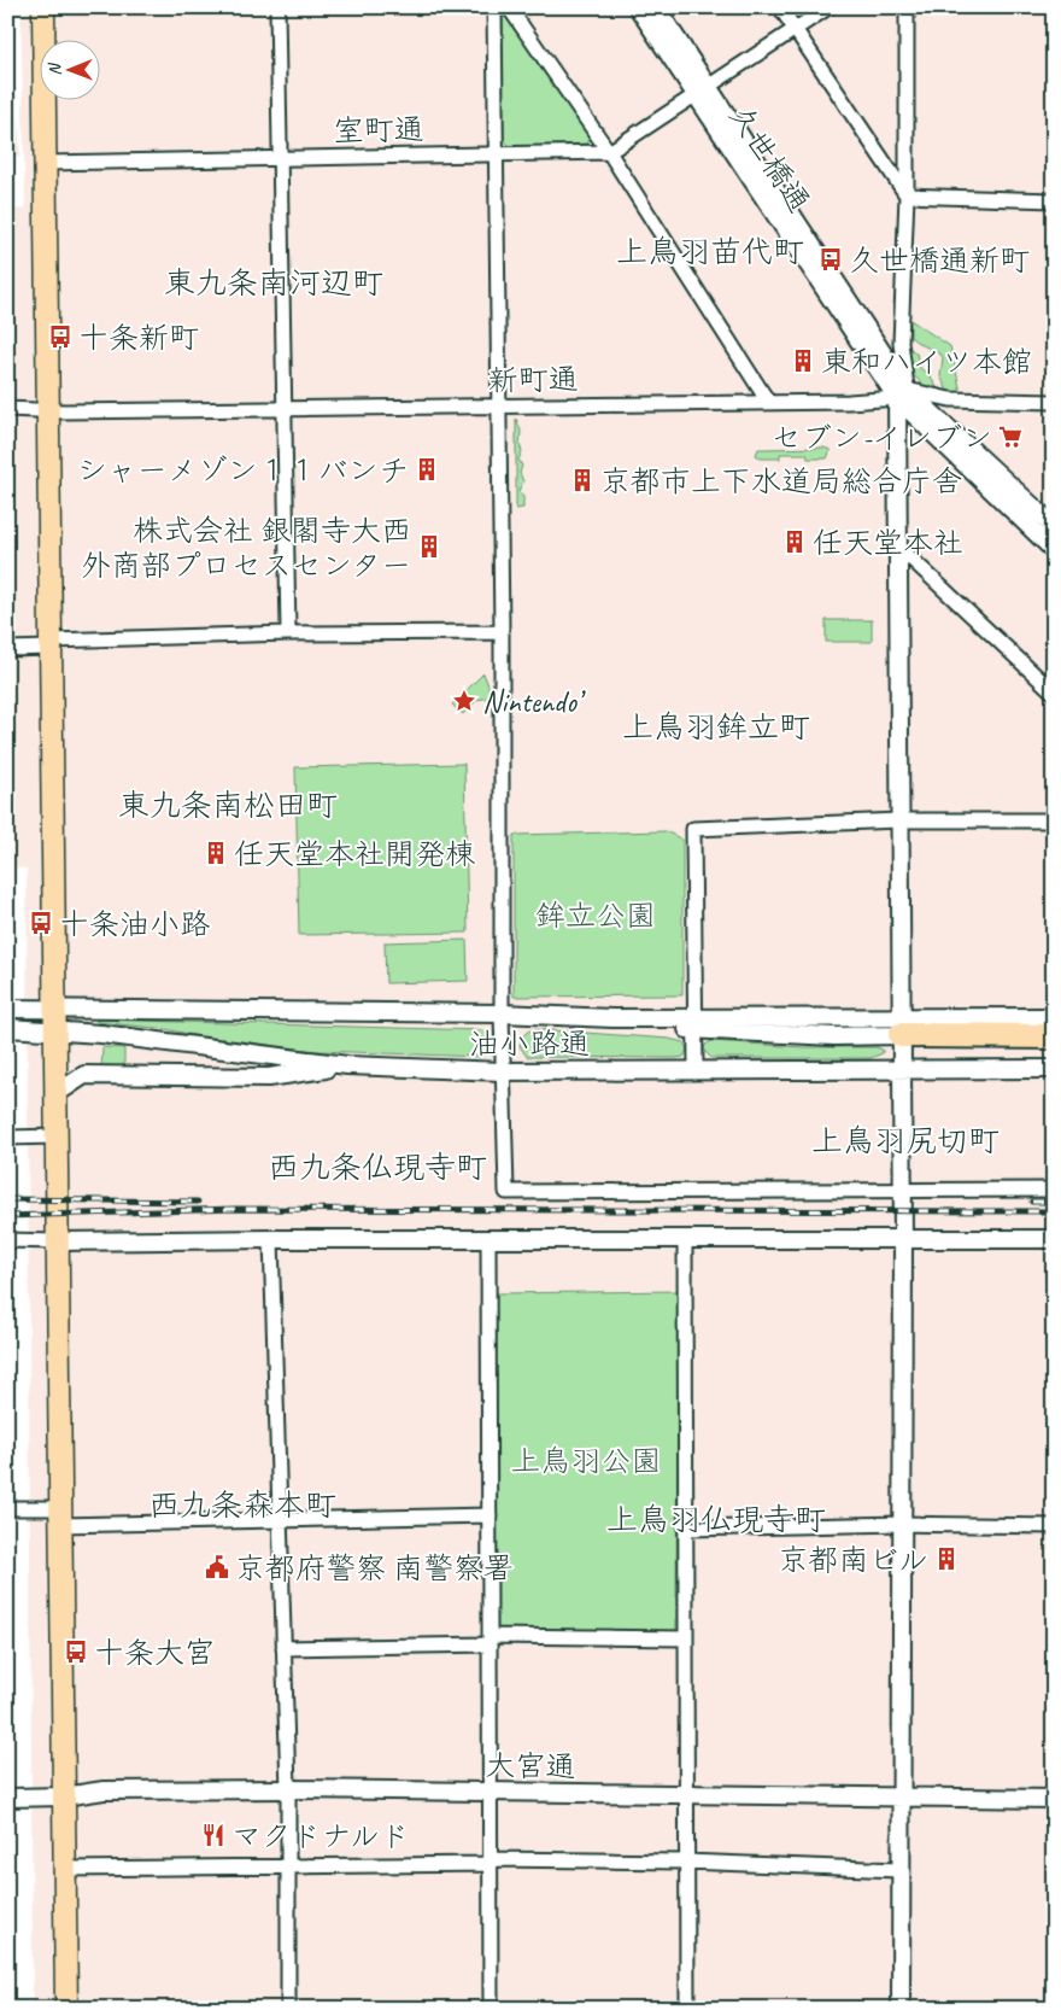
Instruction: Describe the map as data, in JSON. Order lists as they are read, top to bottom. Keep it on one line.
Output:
{"streets":{"street":["室町通","久世橋通","新町通","油小路通","大宮通"]},"crossings":[["久世橋通","新町通"]],"districts":["上鳥羽苗代町","東九条南河辺町","上鳥羽鉾立町","東九条南松田町","上鳥羽尻切町","西九条仏現寺町","西九条森本町","上鳥羽仏現寺町"],"parks":["鉾立公園","上鳥羽公園"],"places":{"bus stop":["久世橋通新町","十条新町","十条油小路","十条大宮"],"building":["東和ハイツ本館","シャーメゾン１１バンチ","京都市上下水道局総合庁舎","任天堂本社","株式会社 銀閣寺大西 外商部プロセスセンター","任天堂本社開発棟","京都南ビル"],"supermarket":["セブン-イレブン"],"place":["Nintendo’"],"public building":["京都府警察 南警察署"],"restaurant":["マクドナルド"]},"north":"left"}
